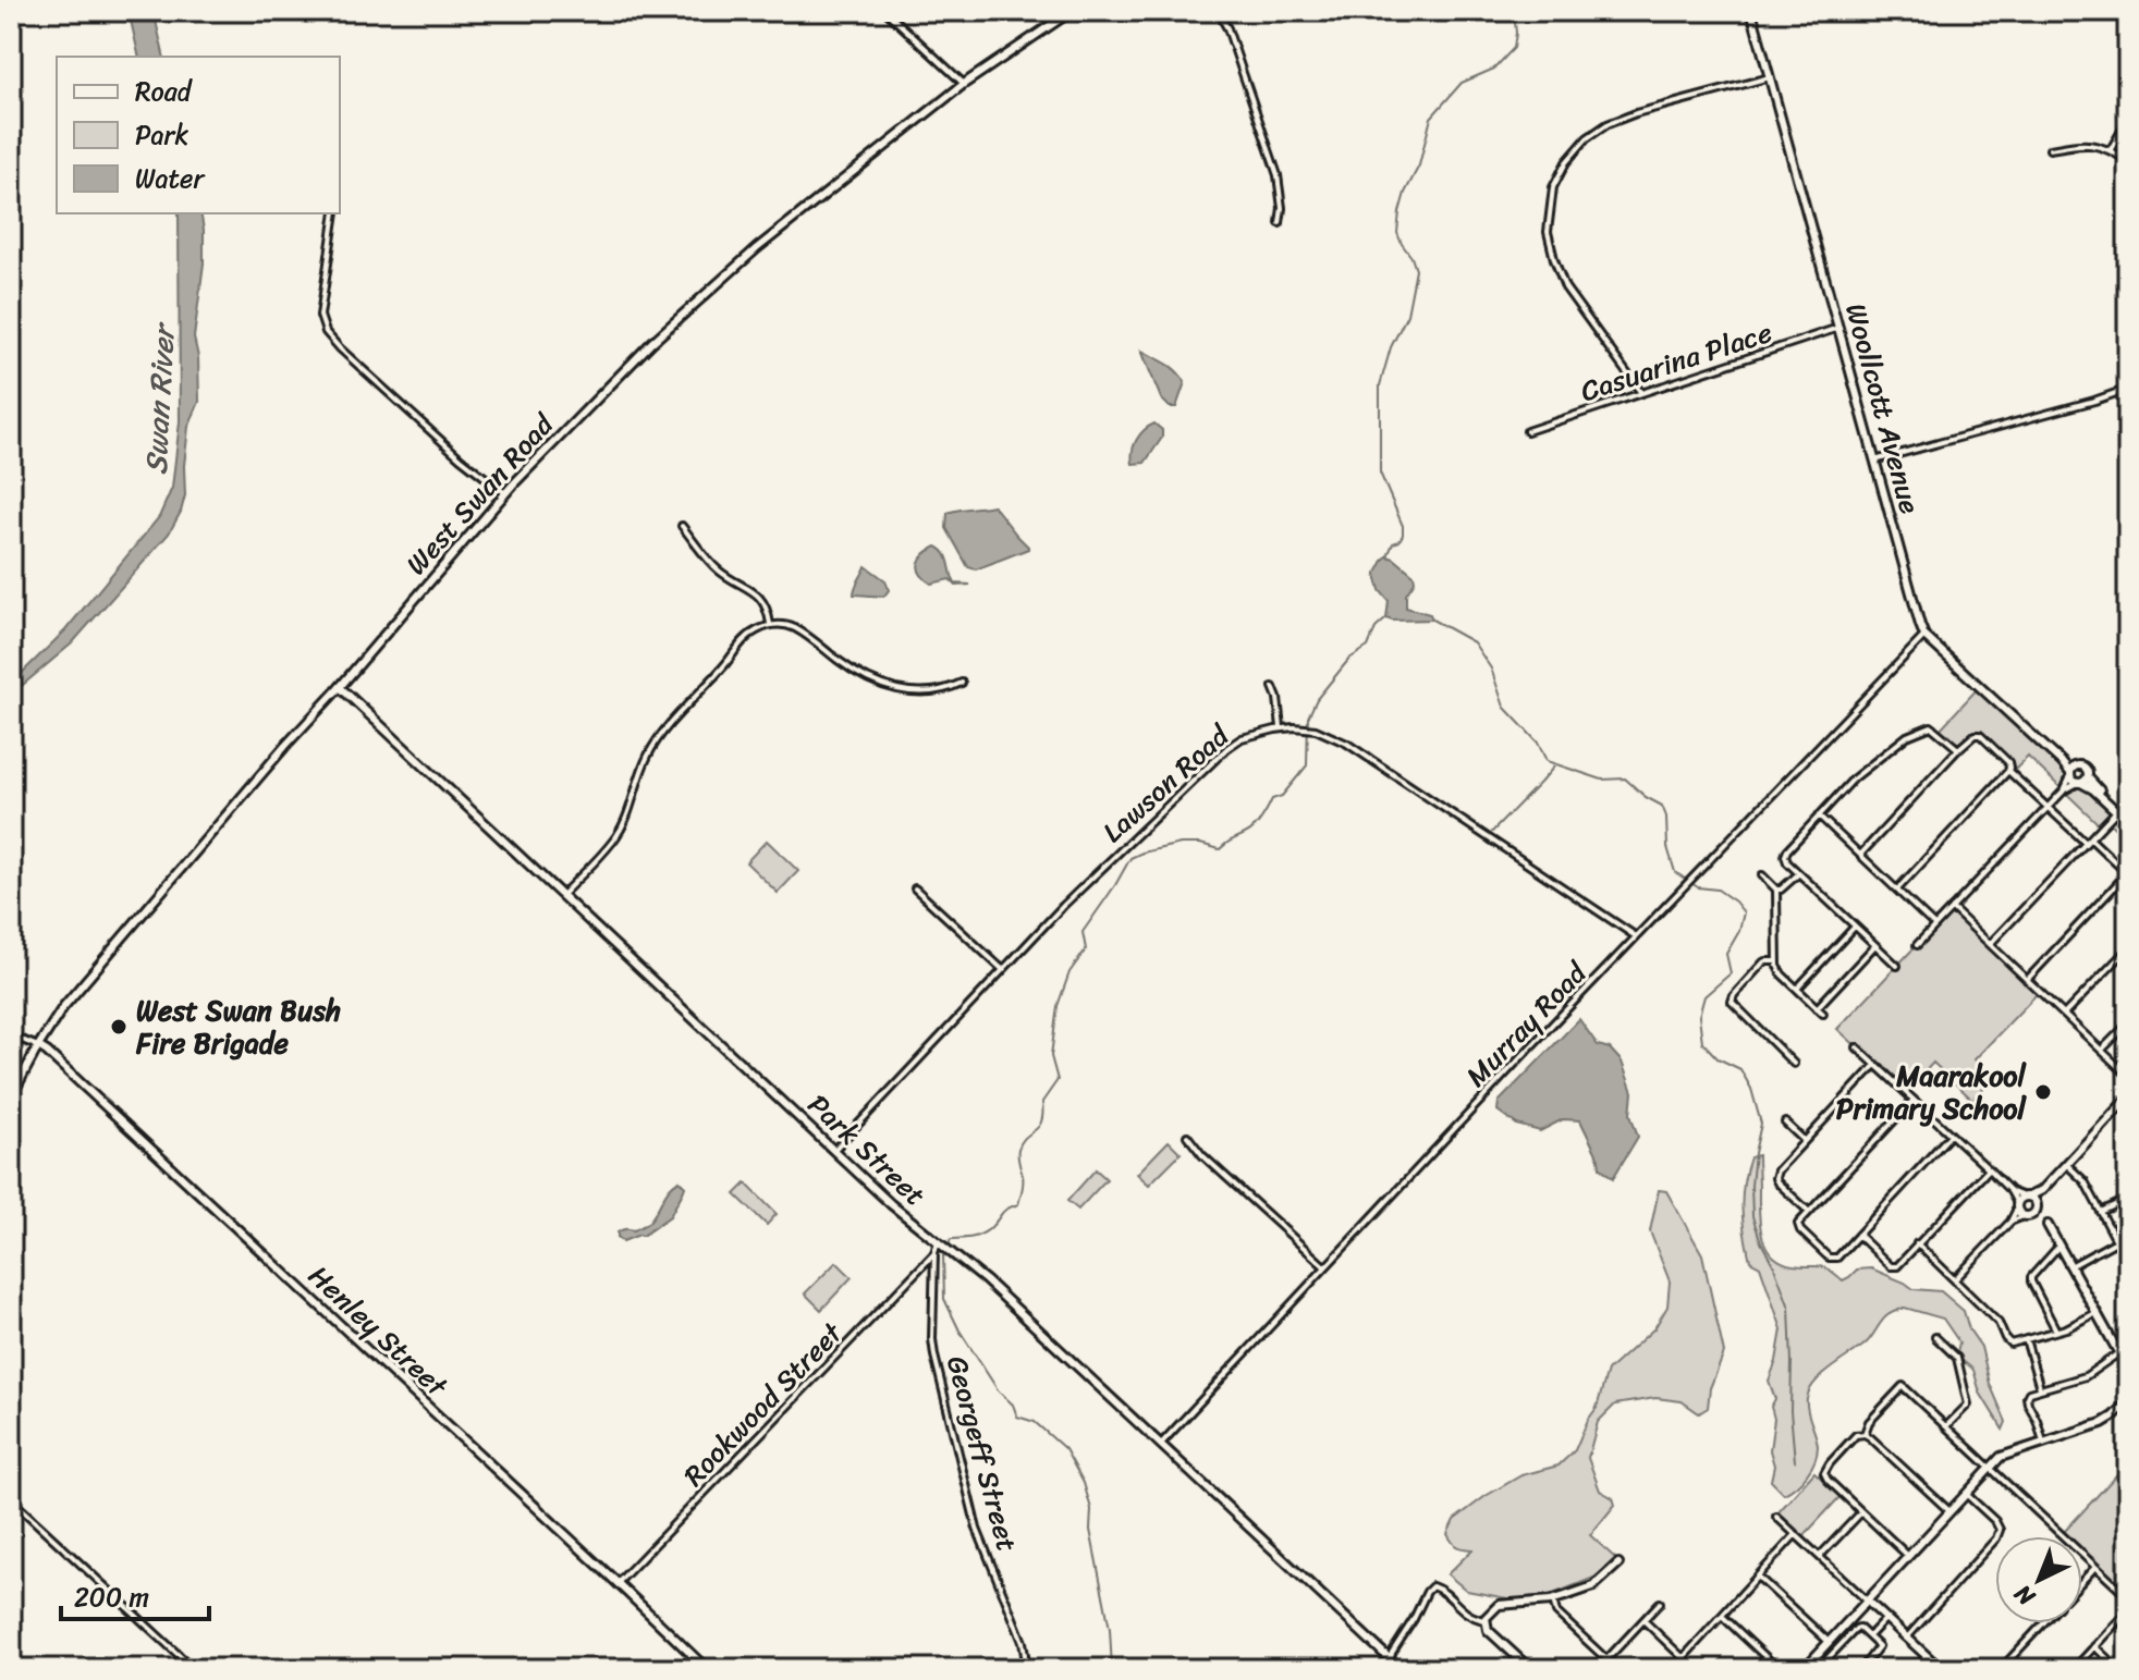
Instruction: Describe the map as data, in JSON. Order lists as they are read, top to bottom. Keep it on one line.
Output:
{"streets":{"street":["Casuarina Place","Woollcott Avenue","West Swan Road","Lawson Road","Murray Road","Park Street","Henley Street","Rookwood Street","Georgeff Street"]},"crossings":[["Casuarina Place","Woollcott Avenue"],["Woollcott Avenue","Murray Road"],["West Swan Road","Park Street"],["West Swan Road","Henley Street"],["Lawson Road","Murray Road"],["Lawson Road","Park Street"],["Murray Road","Park Street"],["Park Street","Georgeff Street"],["Henley Street","Rookwood Street"],["Rookwood Street","Georgeff Street"]],"water":["Swan River"],"places":["West Swan Bush Fire Brigade","Maarakool Primary School"],"legend":["Road","Park","Water"],"scale_bar":"200 m","north":"bottom left"}
